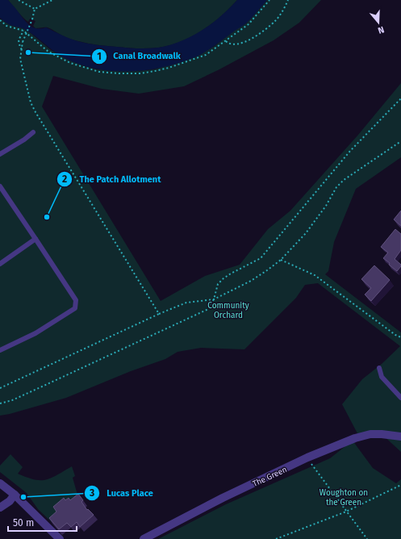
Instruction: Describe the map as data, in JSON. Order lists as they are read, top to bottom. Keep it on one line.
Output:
{"streets":{"street":["The Green"]},"parks":["Community Orchard","Woughton on the Green"],"places":["Canal Broadwalk","The Patch Allotment","Lucas Place"],"scale_bar":"50 m","north":"bottom"}
